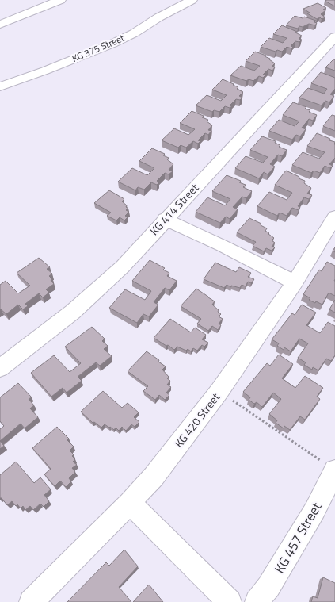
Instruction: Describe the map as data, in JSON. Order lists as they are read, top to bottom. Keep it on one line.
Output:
{"streets":{"street":["KG 375 Street","KG 414 Street","KG 420 Street","KG 457 Street"]}}
